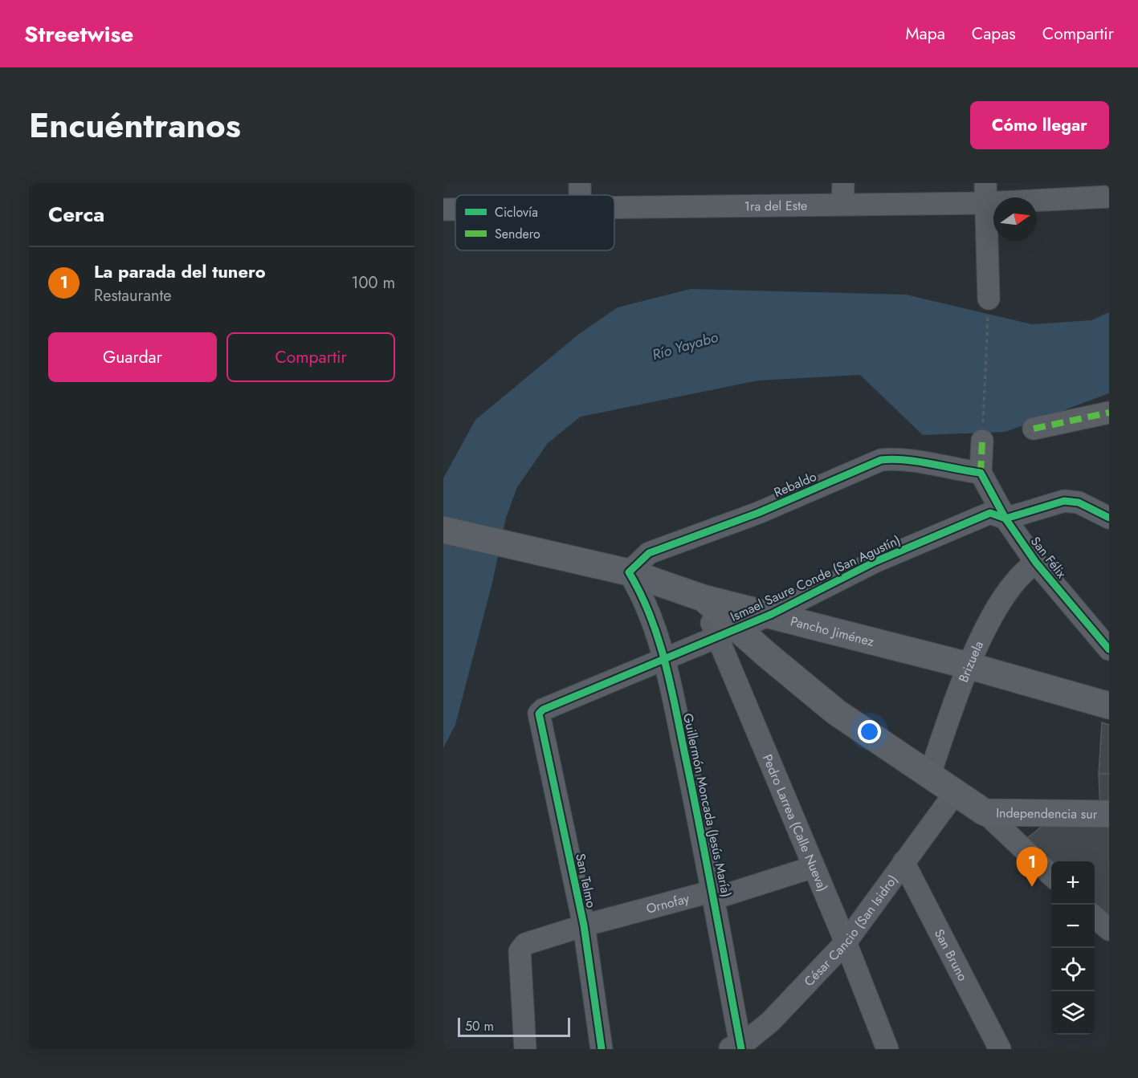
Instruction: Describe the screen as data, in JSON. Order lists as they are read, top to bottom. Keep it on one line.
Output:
{"streets":{"main road":["Pancho Jiménez","Independencia sur"],"street":["1ra del Este","Rebaldo","San Félix","Ismael Saure Conde (San Agustín)","Brizuela","Guillermón Moncada (Jesús María)","Pedro Larrea (Calle Nueva)","San Telmo","Ornofay","César Cancio (San Isidro)","San Bruno"]},"crossings":[["Rebaldo","San Félix"],["Rebaldo","Pancho Jiménez"],["Rebaldo","Guillermón Moncada (Jesús María)"],["San Félix","Ismael Saure Conde (San Agustín)"],["San Félix","Brizuela"],["Ismael Saure Conde (San Agustín)","Pancho Jiménez"],["Ismael Saure Conde (San Agustín)","Guillermón Moncada (Jesús María)"],["Ismael Saure Conde (San Agustín)","Pedro Larrea (Calle Nueva)"],["Ismael Saure Conde (San Agustín)","San Telmo"],["Pancho Jiménez","Brizuela"],["Pancho Jiménez","Guillermón Moncada (Jesús María)"],["Guillermón Moncada (Jesús María)","Ornofay"],["Guillermón Moncada (Jesús María)","César Cancio (San Isidro)"],["Pedro Larrea (Calle Nueva)","Ornofay"],["Pedro Larrea (Calle Nueva)","César Cancio (San Isidro)"],["San Telmo","Ornofay"],["César Cancio (San Isidro)","San Bruno"]],"water":["Río Yayabo"],"legend":["Ciclovía","Sendero"],"scale_bar":"50 m","north":"right","page":{"header":"Streetwise","nav":["Mapa","Capas","Compartir"],"title":"Encuéntranos","buttons":["Cómo llegar",["Guardar","Compartir"]],"heading":"Cerca","list":[{"mark":"1","name":"La parada del tunero","note":"Restaurante","value":"100 m"}],"pins":"1","map_buttons":["+","−"],"scale":"50 m"}}
